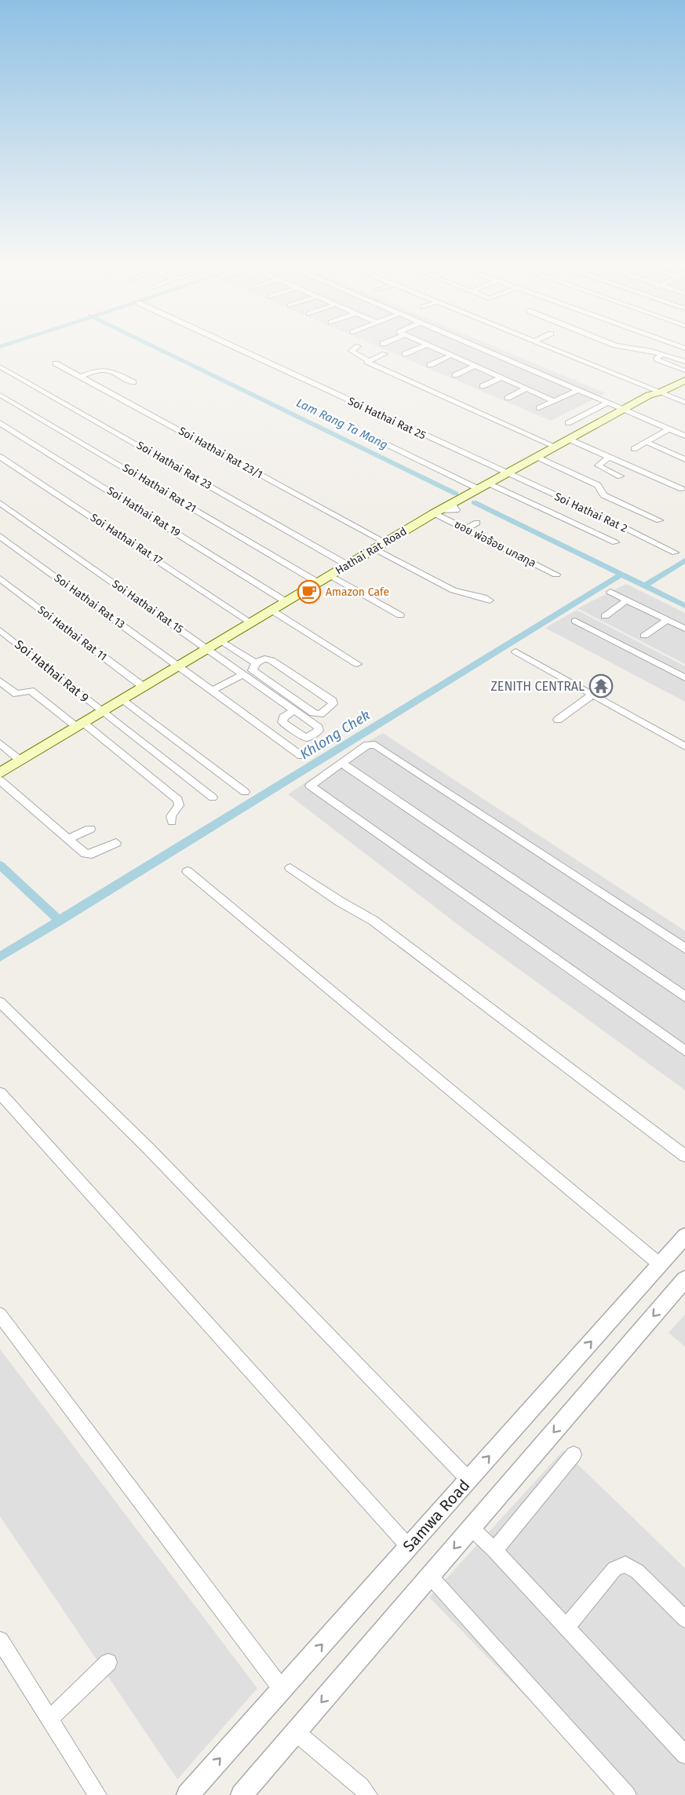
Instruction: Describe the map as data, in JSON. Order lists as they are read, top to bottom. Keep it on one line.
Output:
{"streets":{"main road":["Hathai Rat Road"],"street":["Soi Hathai Rat 25","Soi Hathai Rat 23/1","Soi Hathai Rat 23","Soi Hathai Rat 21","Soi Hathai Rat 19","Soi Hathai Rat 2","Soi Hathai Rat 17","ซอย พ่อจ้อย นกสกุล","Soi Hathai Rat 13","Soi Hathai Rat 15","Soi Hathai Rat 11","Soi Hathai Rat 9","Samwa Road"]},"crossings":[["Soi Hathai Rat 25","Soi Hathai Rat 2"],["Soi Hathai Rat 25","Hathai Rat Road"],["Soi Hathai Rat 23/1","Hathai Rat Road"],["Soi Hathai Rat 23","Hathai Rat Road"],["Soi Hathai Rat 21","Hathai Rat Road"],["Soi Hathai Rat 19","Hathai Rat Road"],["Soi Hathai Rat 2","Hathai Rat Road"],["Soi Hathai Rat 17","Hathai Rat Road"],["ซอย พ่อจ้อย นกสกุล","Hathai Rat Road"],["Hathai Rat Road","Soi Hathai Rat 13"],["Hathai Rat Road","Soi Hathai Rat 15"],["Hathai Rat Road","Soi Hathai Rat 11"],["Hathai Rat Road","Soi Hathai Rat 9"]],"water":["Lam Rang Ta Mang","Khlong Chek"],"places":{"cafe":["Amazon Cafe"],"temple":["ZENITH CENTRAL"]}}
